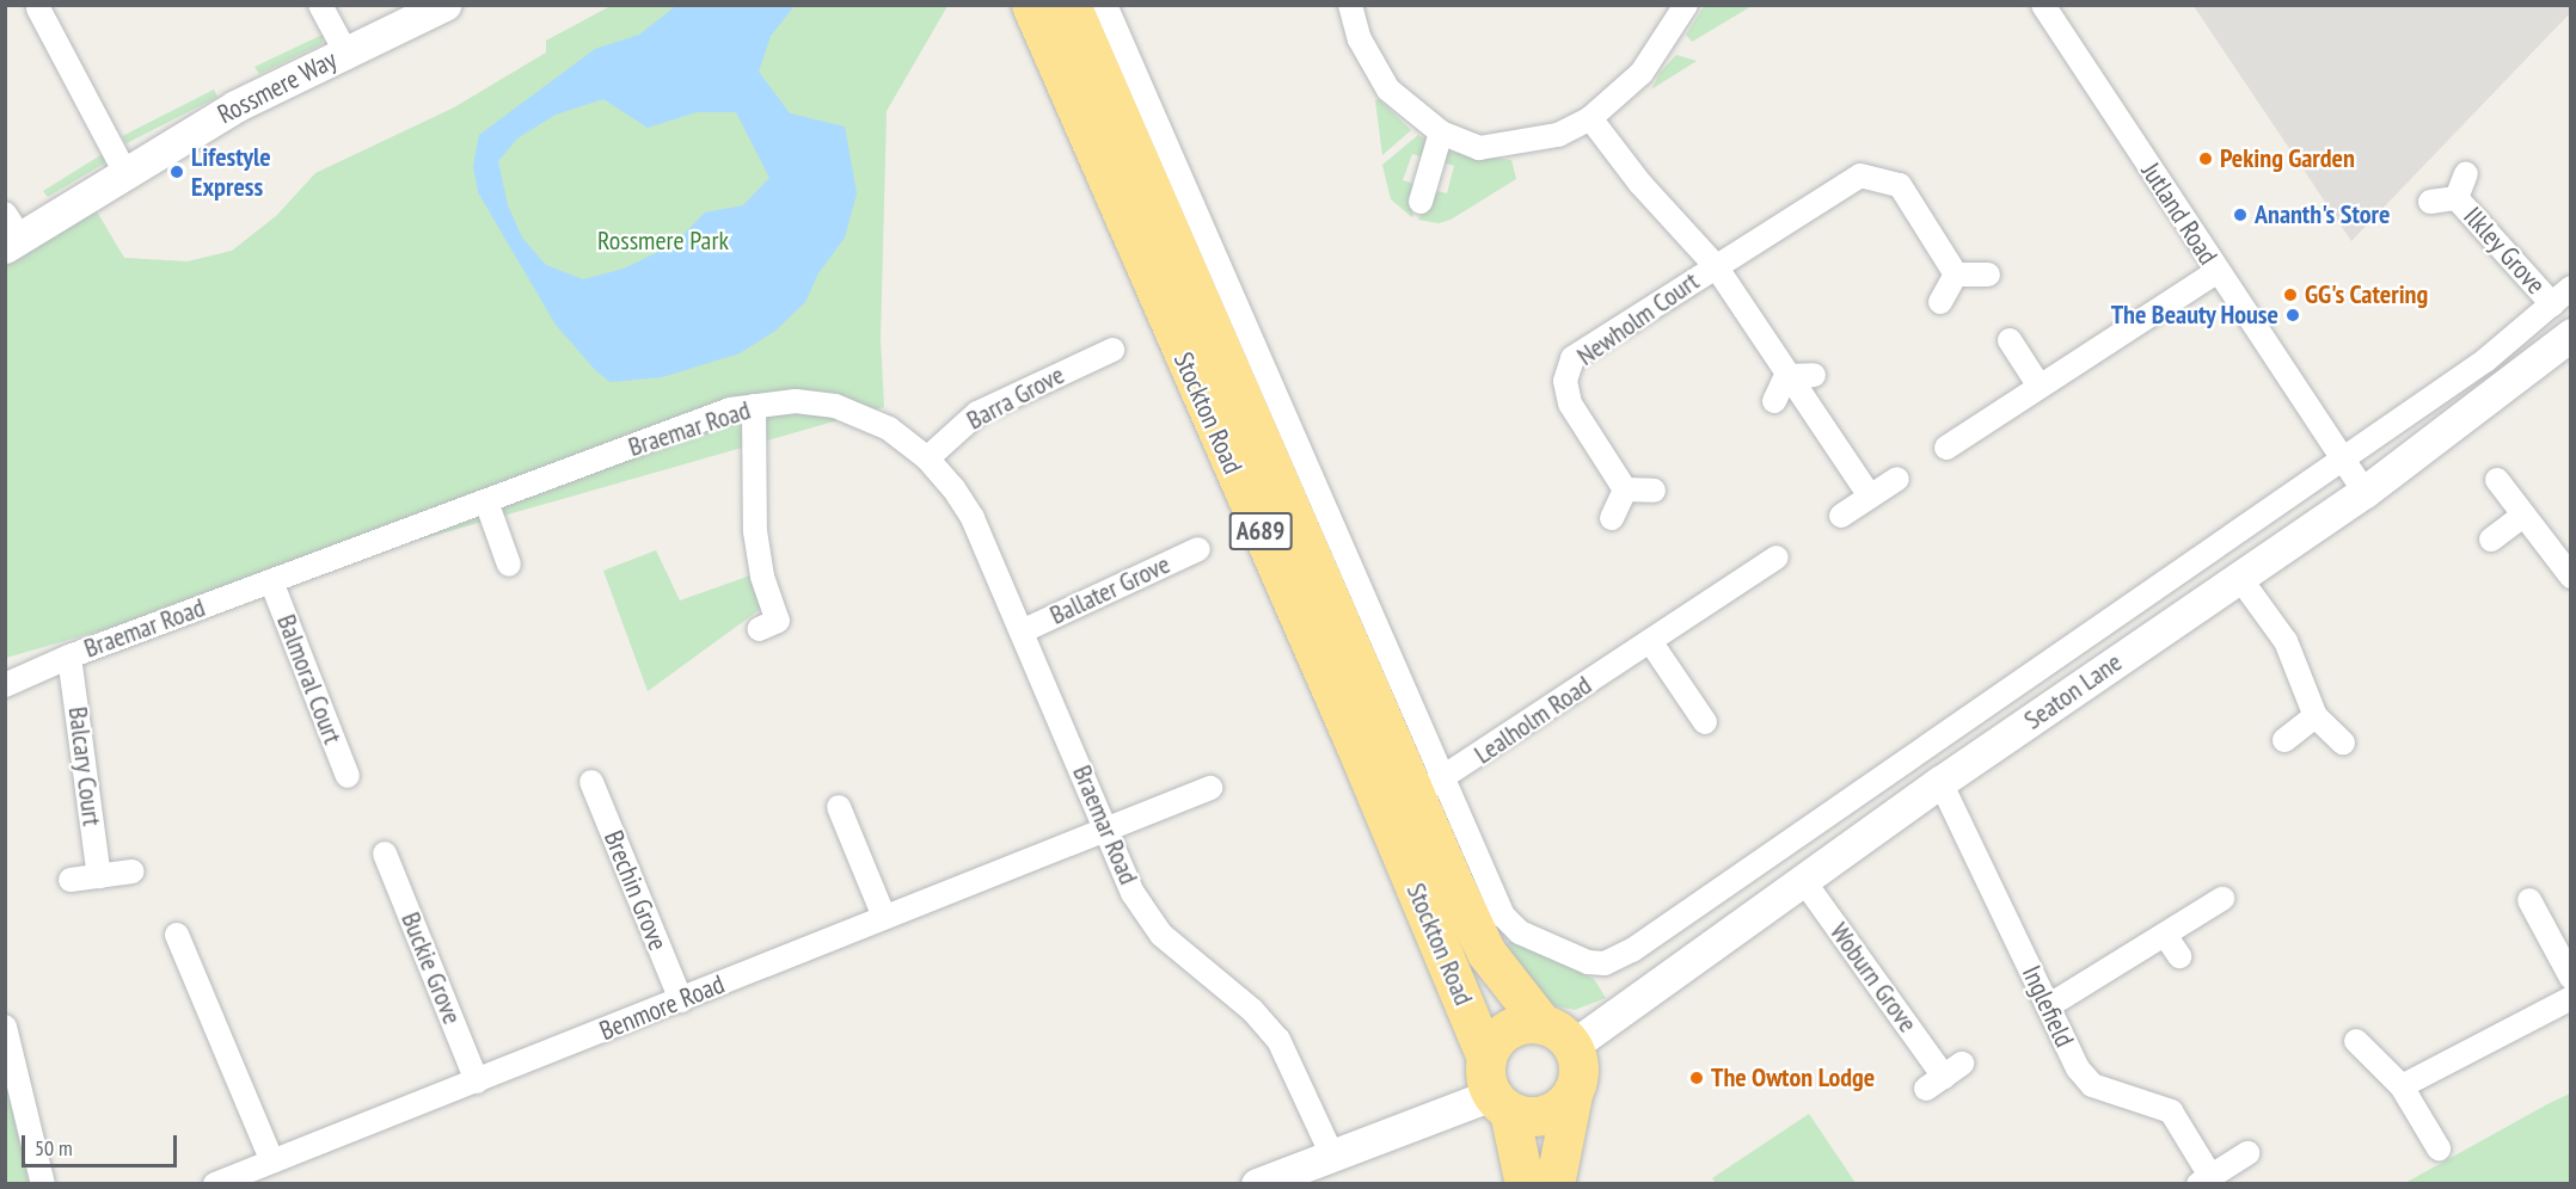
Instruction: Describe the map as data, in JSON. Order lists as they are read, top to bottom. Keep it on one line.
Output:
{"streets":{"highway":["Stockton Road","A689"],"main road":["Rossmere Way","Seaton Lane"],"street":["Jutland Road","Ilkley Grove","Newholm Court","Barra Grove","Braemar Road","Ballater Grove","Balmoral Court","Lealholm Road","Balcary Court","Brechin Grove","Buckie Grove","Woburn Grove","Inglefield","Benmore Road"]},"crossings":[["Jutland Road","Seaton Lane"],["Ilkley Grove","Seaton Lane"],["Barra Grove","Braemar Road"],["Stockton Road","Seaton Lane"],["Stockton Road","Lealholm Road"],["Braemar Road","Ballater Grove"],["Braemar Road","Balmoral Court"],["Braemar Road","Balcary Court"],["Braemar Road","Benmore Road"],["Seaton Lane","Woburn Grove"],["Seaton Lane","Inglefield"],["Brechin Grove","Benmore Road"],["Buckie Grove","Benmore Road"]],"parks":["Rossmere Park"],"places":["Peking Garden","Lifestyle Express","Ananth's Store","GG's Catering","The Beauty House","The Owton Lodge"],"scale_bar":"50 m"}
